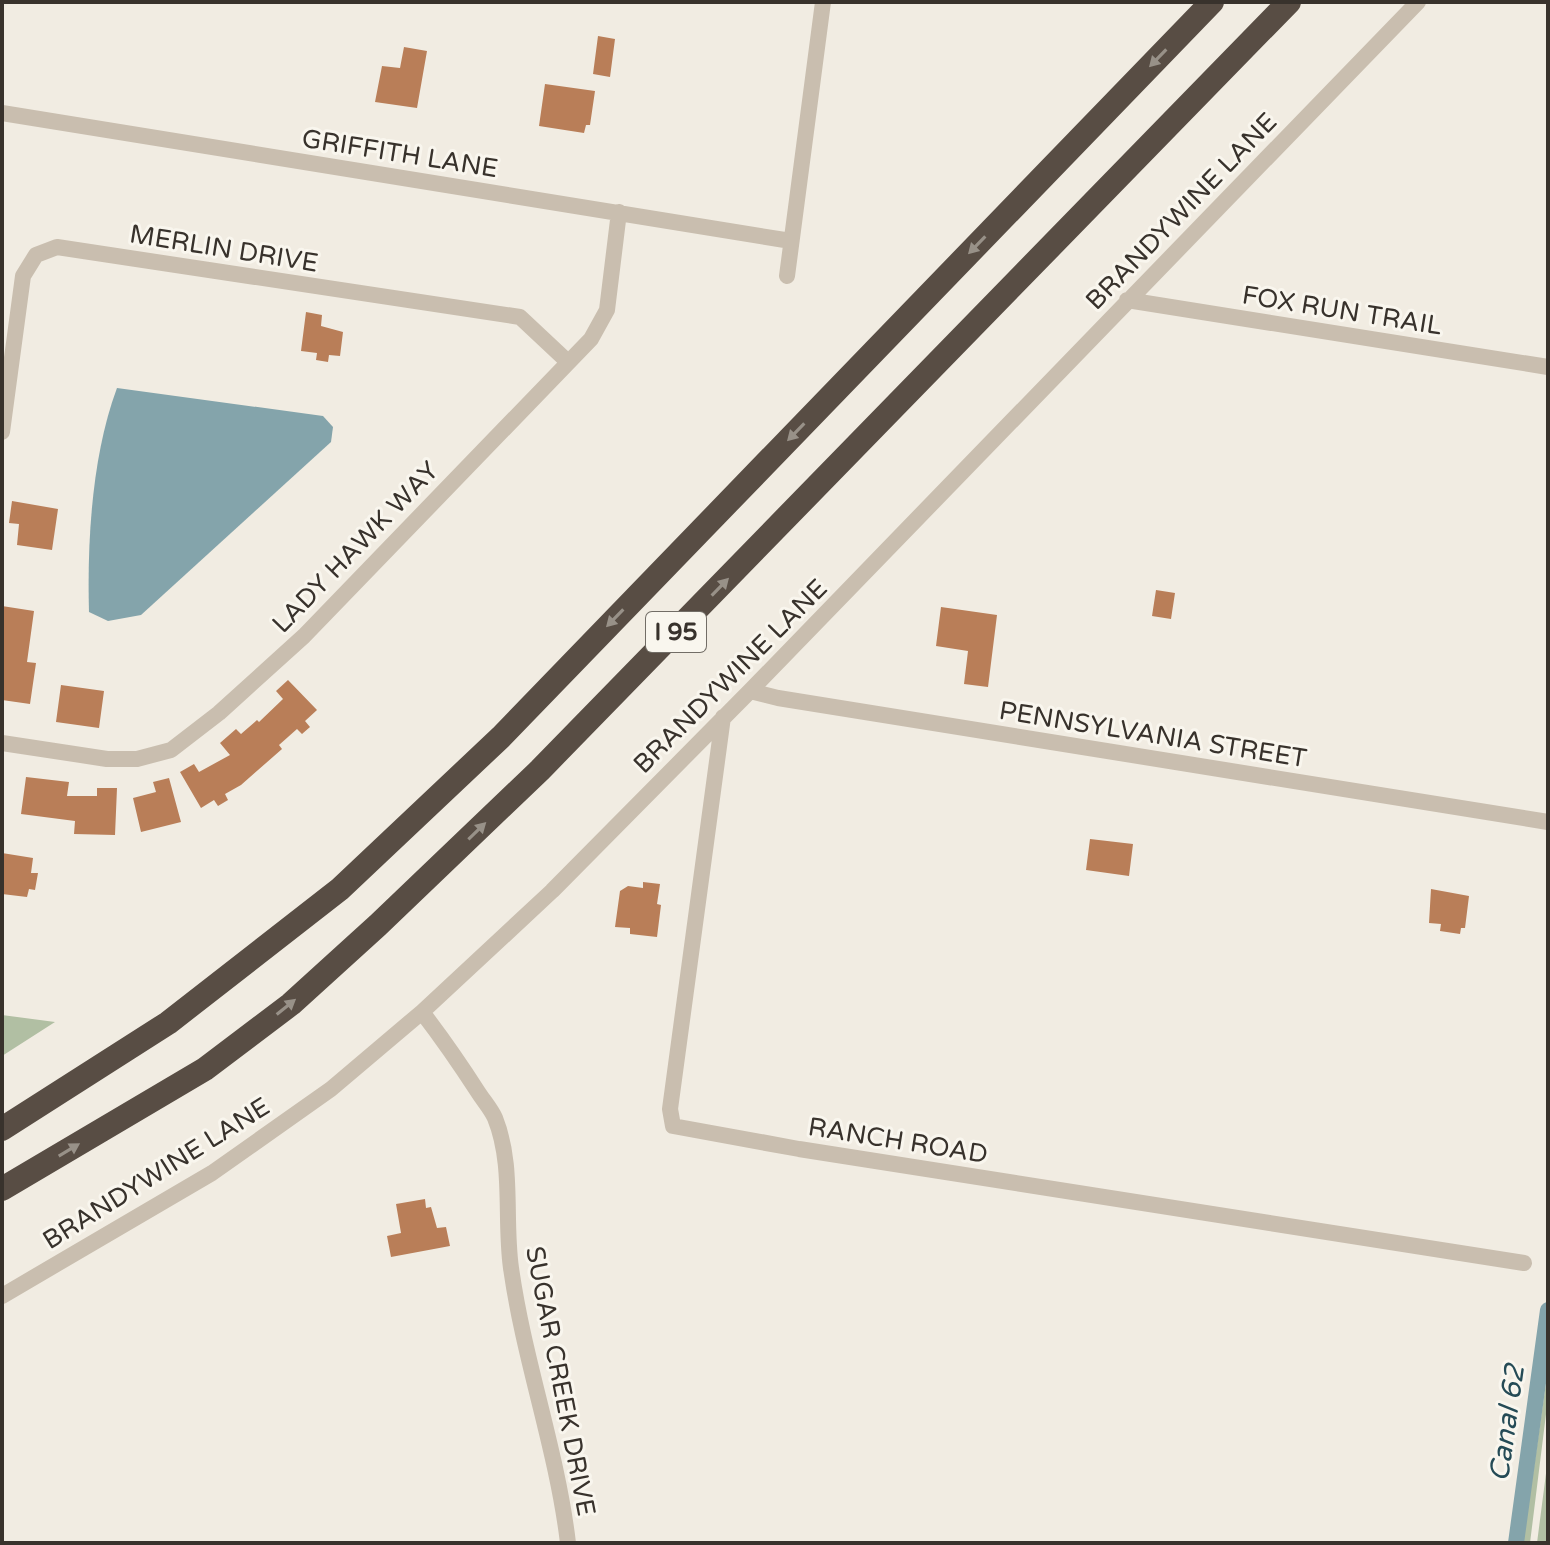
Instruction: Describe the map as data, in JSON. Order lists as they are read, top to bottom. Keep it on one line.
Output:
{"streets":{"highway":["I 95"],"street":["GRIFFITH LANE","BRANDYWINE LANE","MERLIN DRIVE","FOX RUN TRAIL","LADY HAWK WAY","PENNSYLVANIA STREET","RANCH ROAD","SUGAR CREEK DRIVE"]},"crossings":[["GRIFFITH LANE","LADY HAWK WAY"],["BRANDYWINE LANE","FOX RUN TRAIL"],["BRANDYWINE LANE","PENNSYLVANIA STREET"],["BRANDYWINE LANE","RANCH ROAD"],["BRANDYWINE LANE","SUGAR CREEK DRIVE"],["MERLIN DRIVE","LADY HAWK WAY"]],"water":["Canal 62"]}
